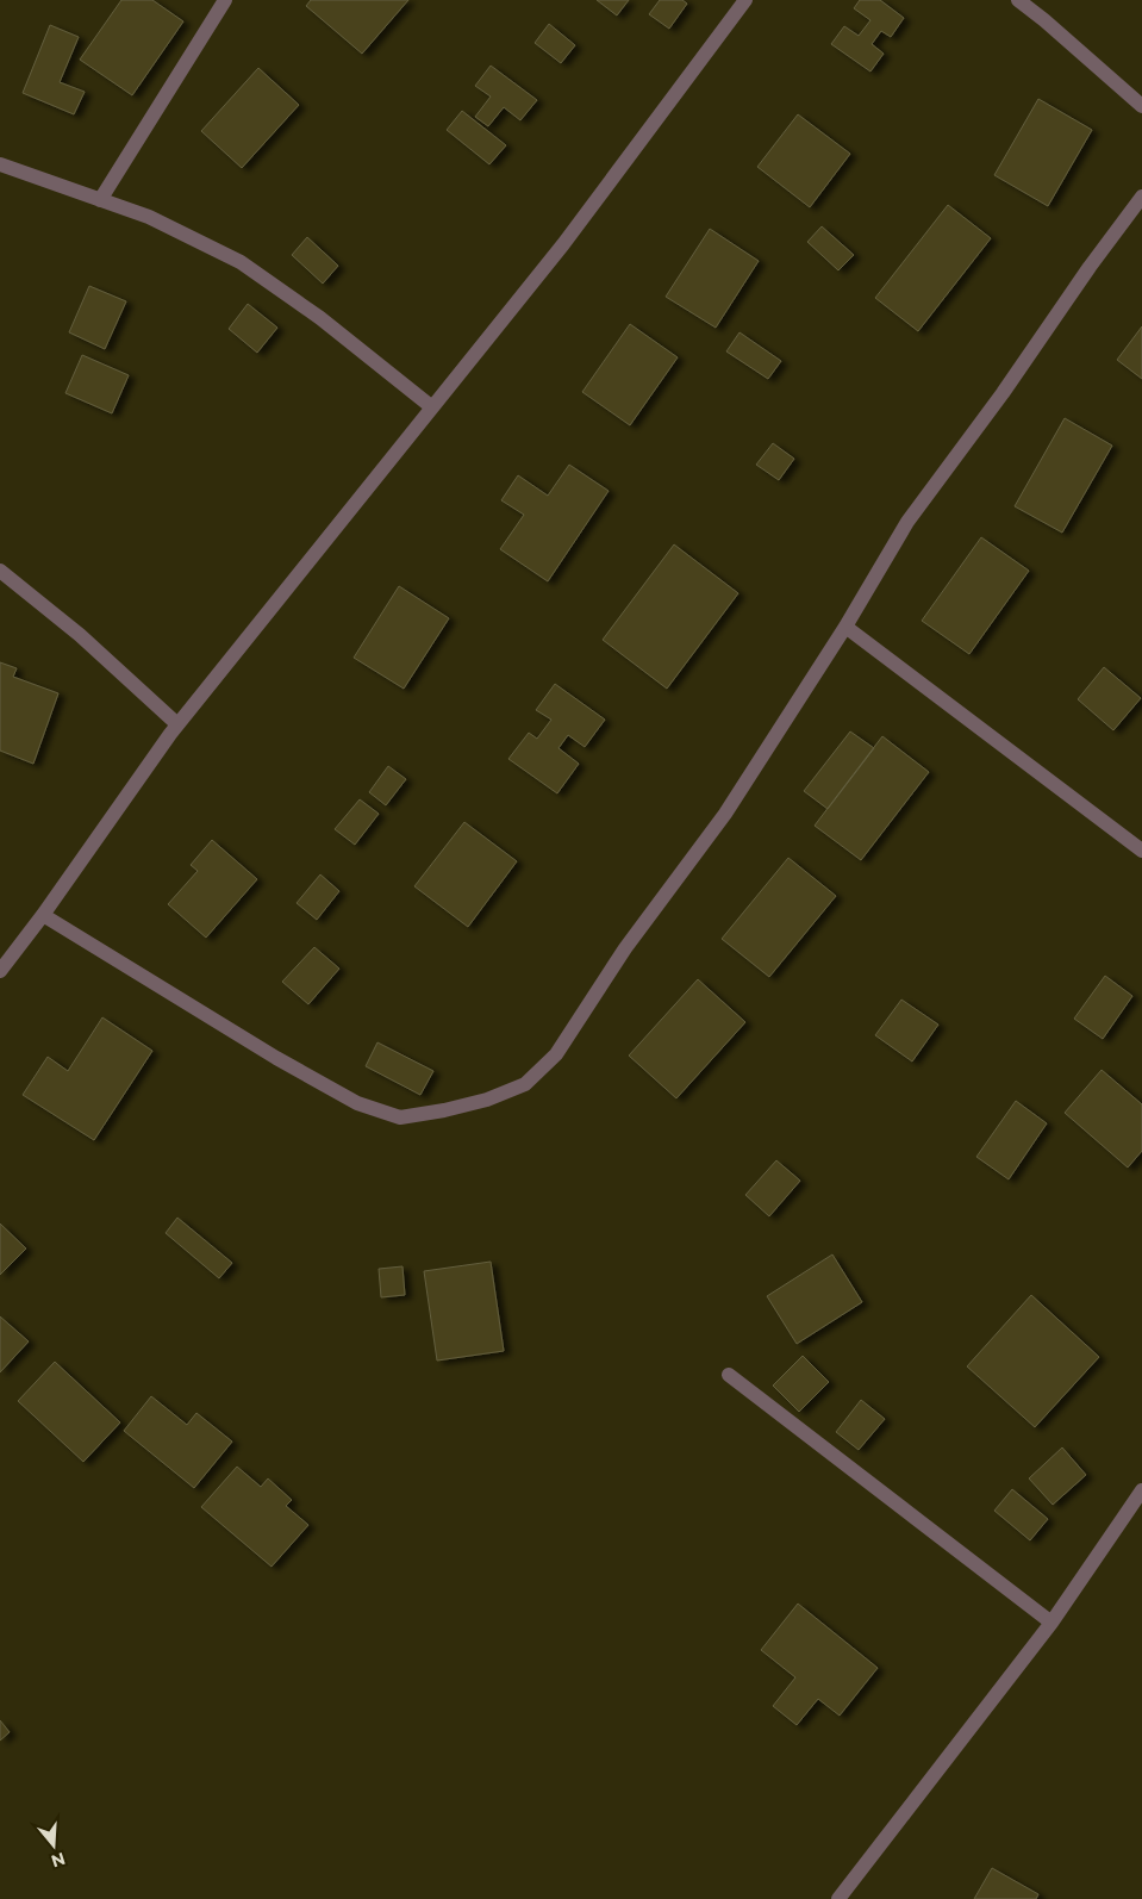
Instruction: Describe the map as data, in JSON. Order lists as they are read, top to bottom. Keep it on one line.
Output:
{"north":"bottom"}
